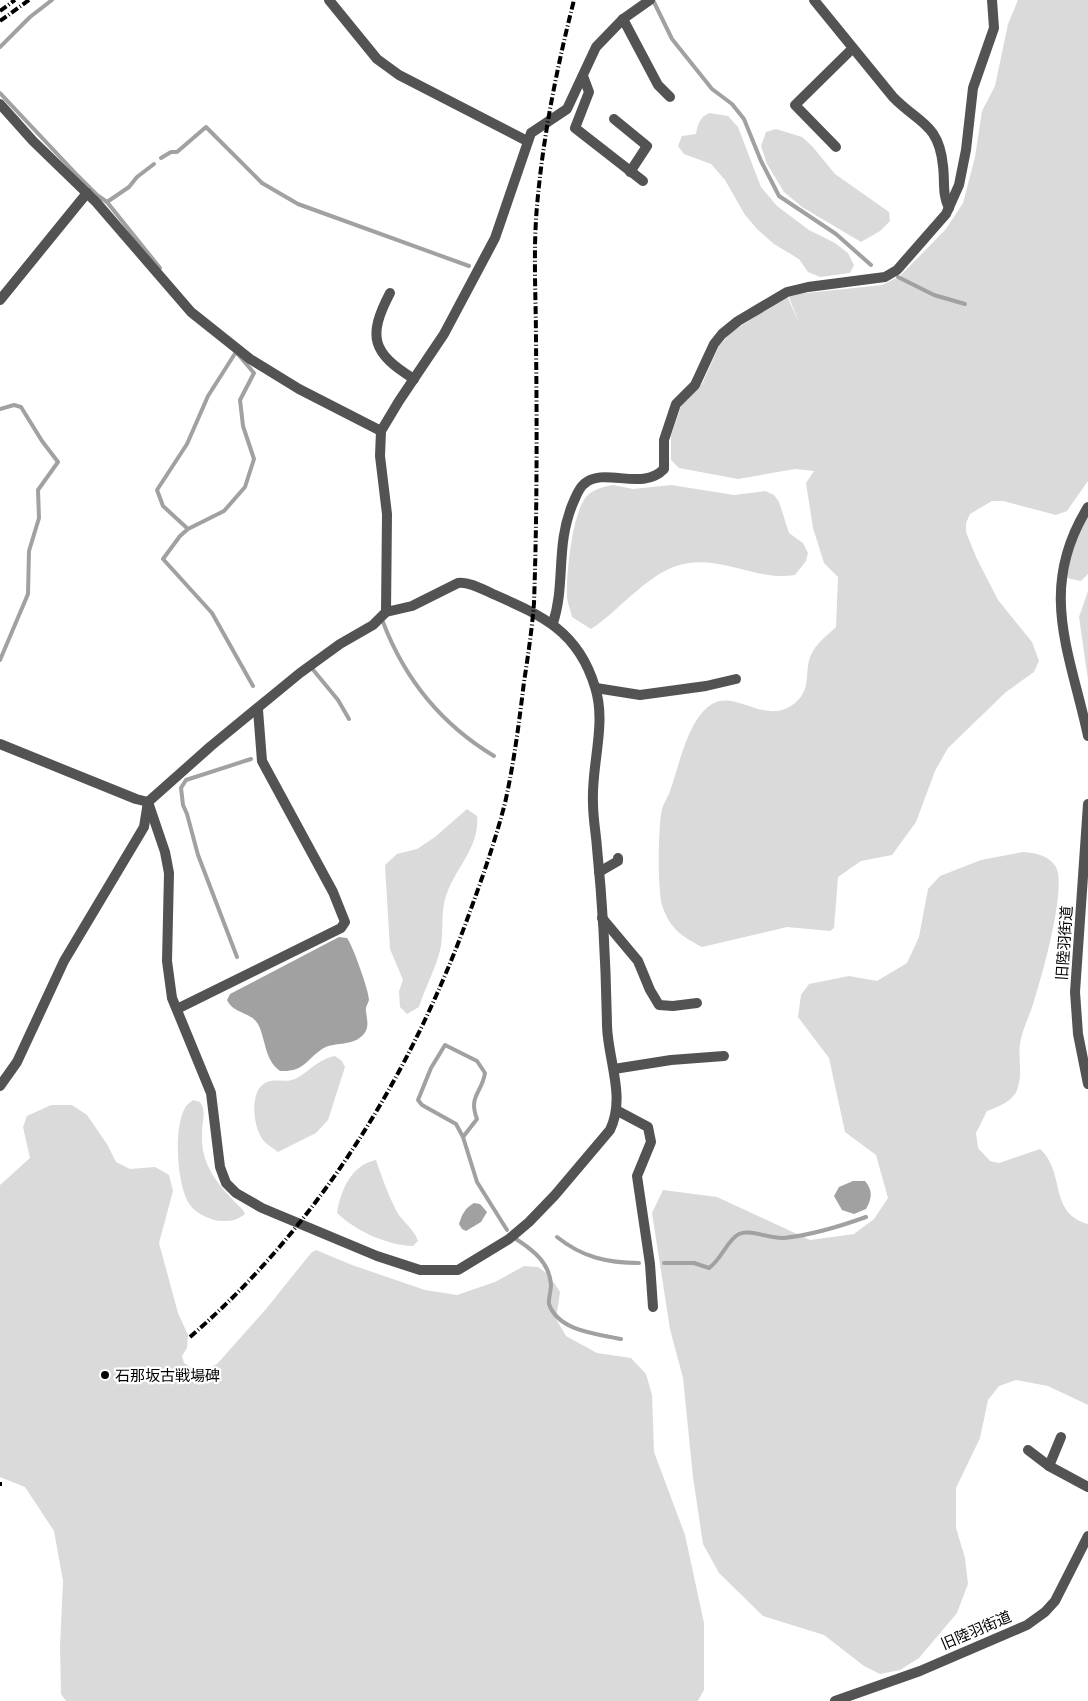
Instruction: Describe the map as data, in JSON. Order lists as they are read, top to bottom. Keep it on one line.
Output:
{"streets":{"street":["旧陸羽街道"]},"places":["石那坂古戦場碑"]}
